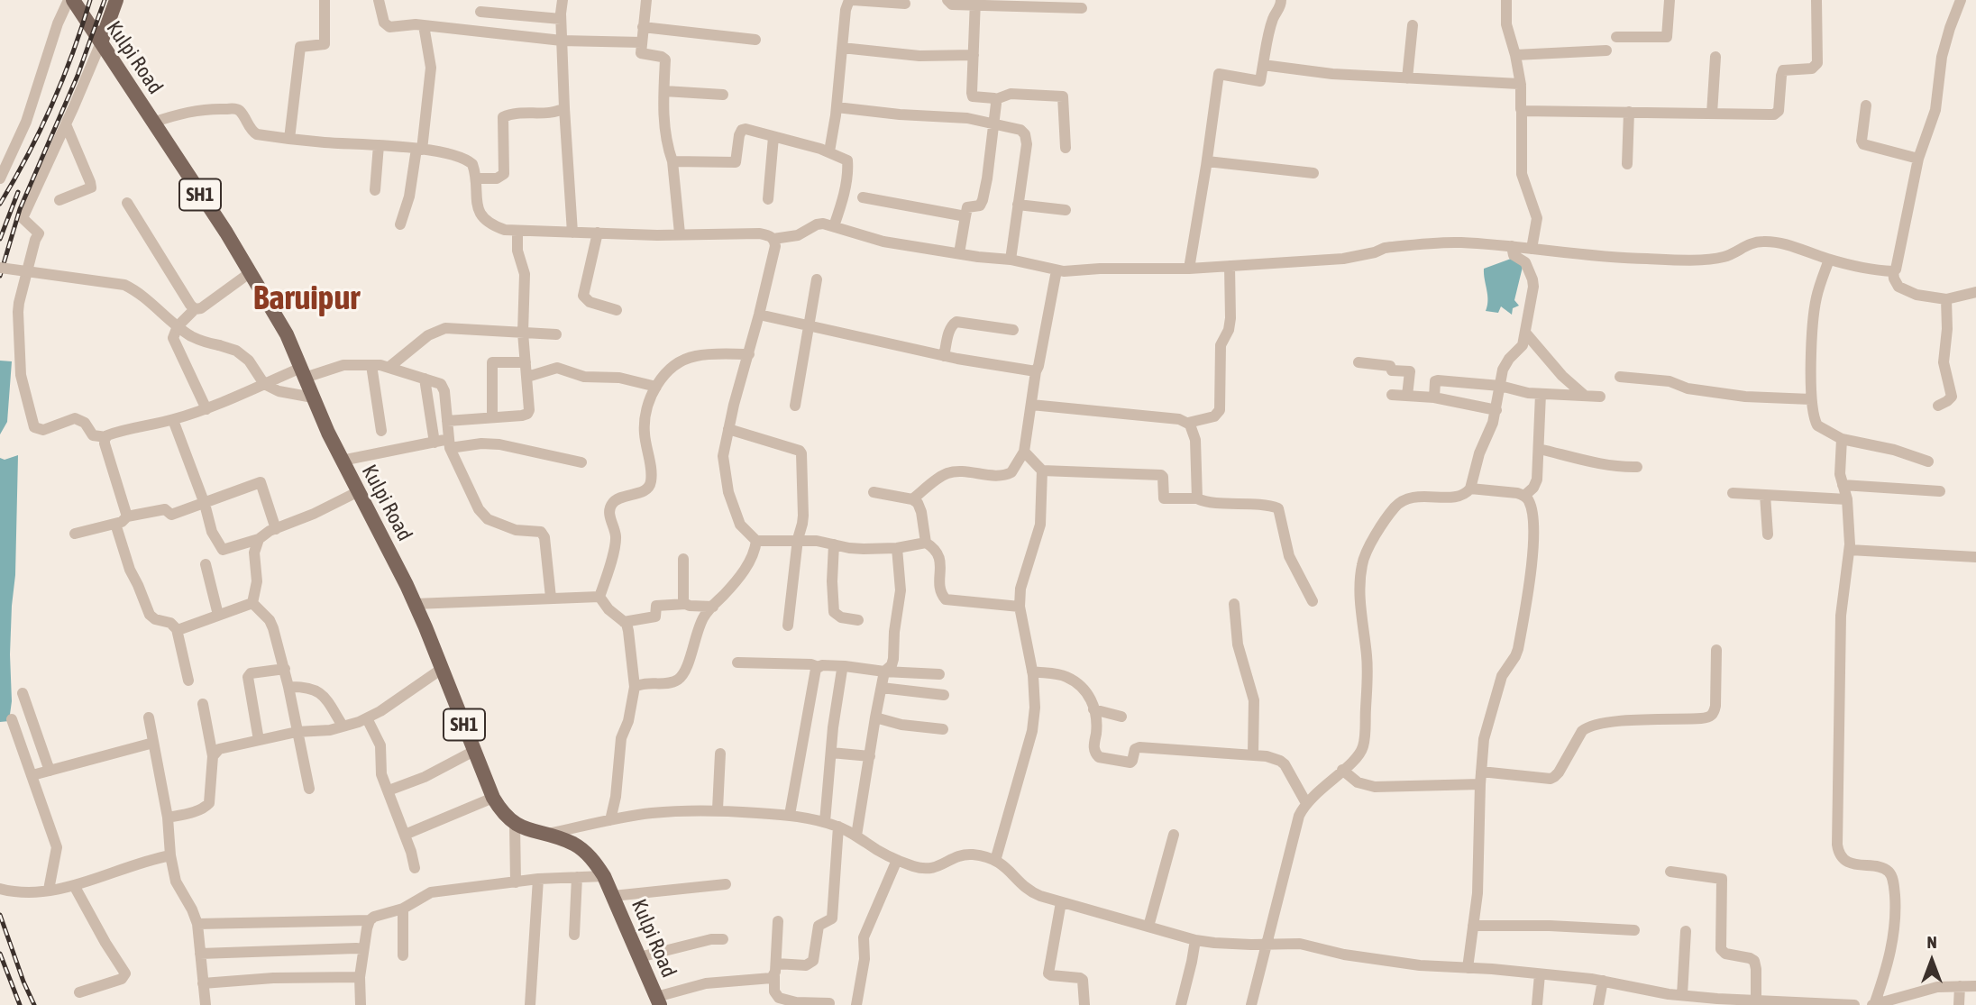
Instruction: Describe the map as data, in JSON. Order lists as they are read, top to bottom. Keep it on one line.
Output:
{"streets":{"main road":["Kulpi Road","SH1"]},"districts":["Baruipur"],"north":"top"}
